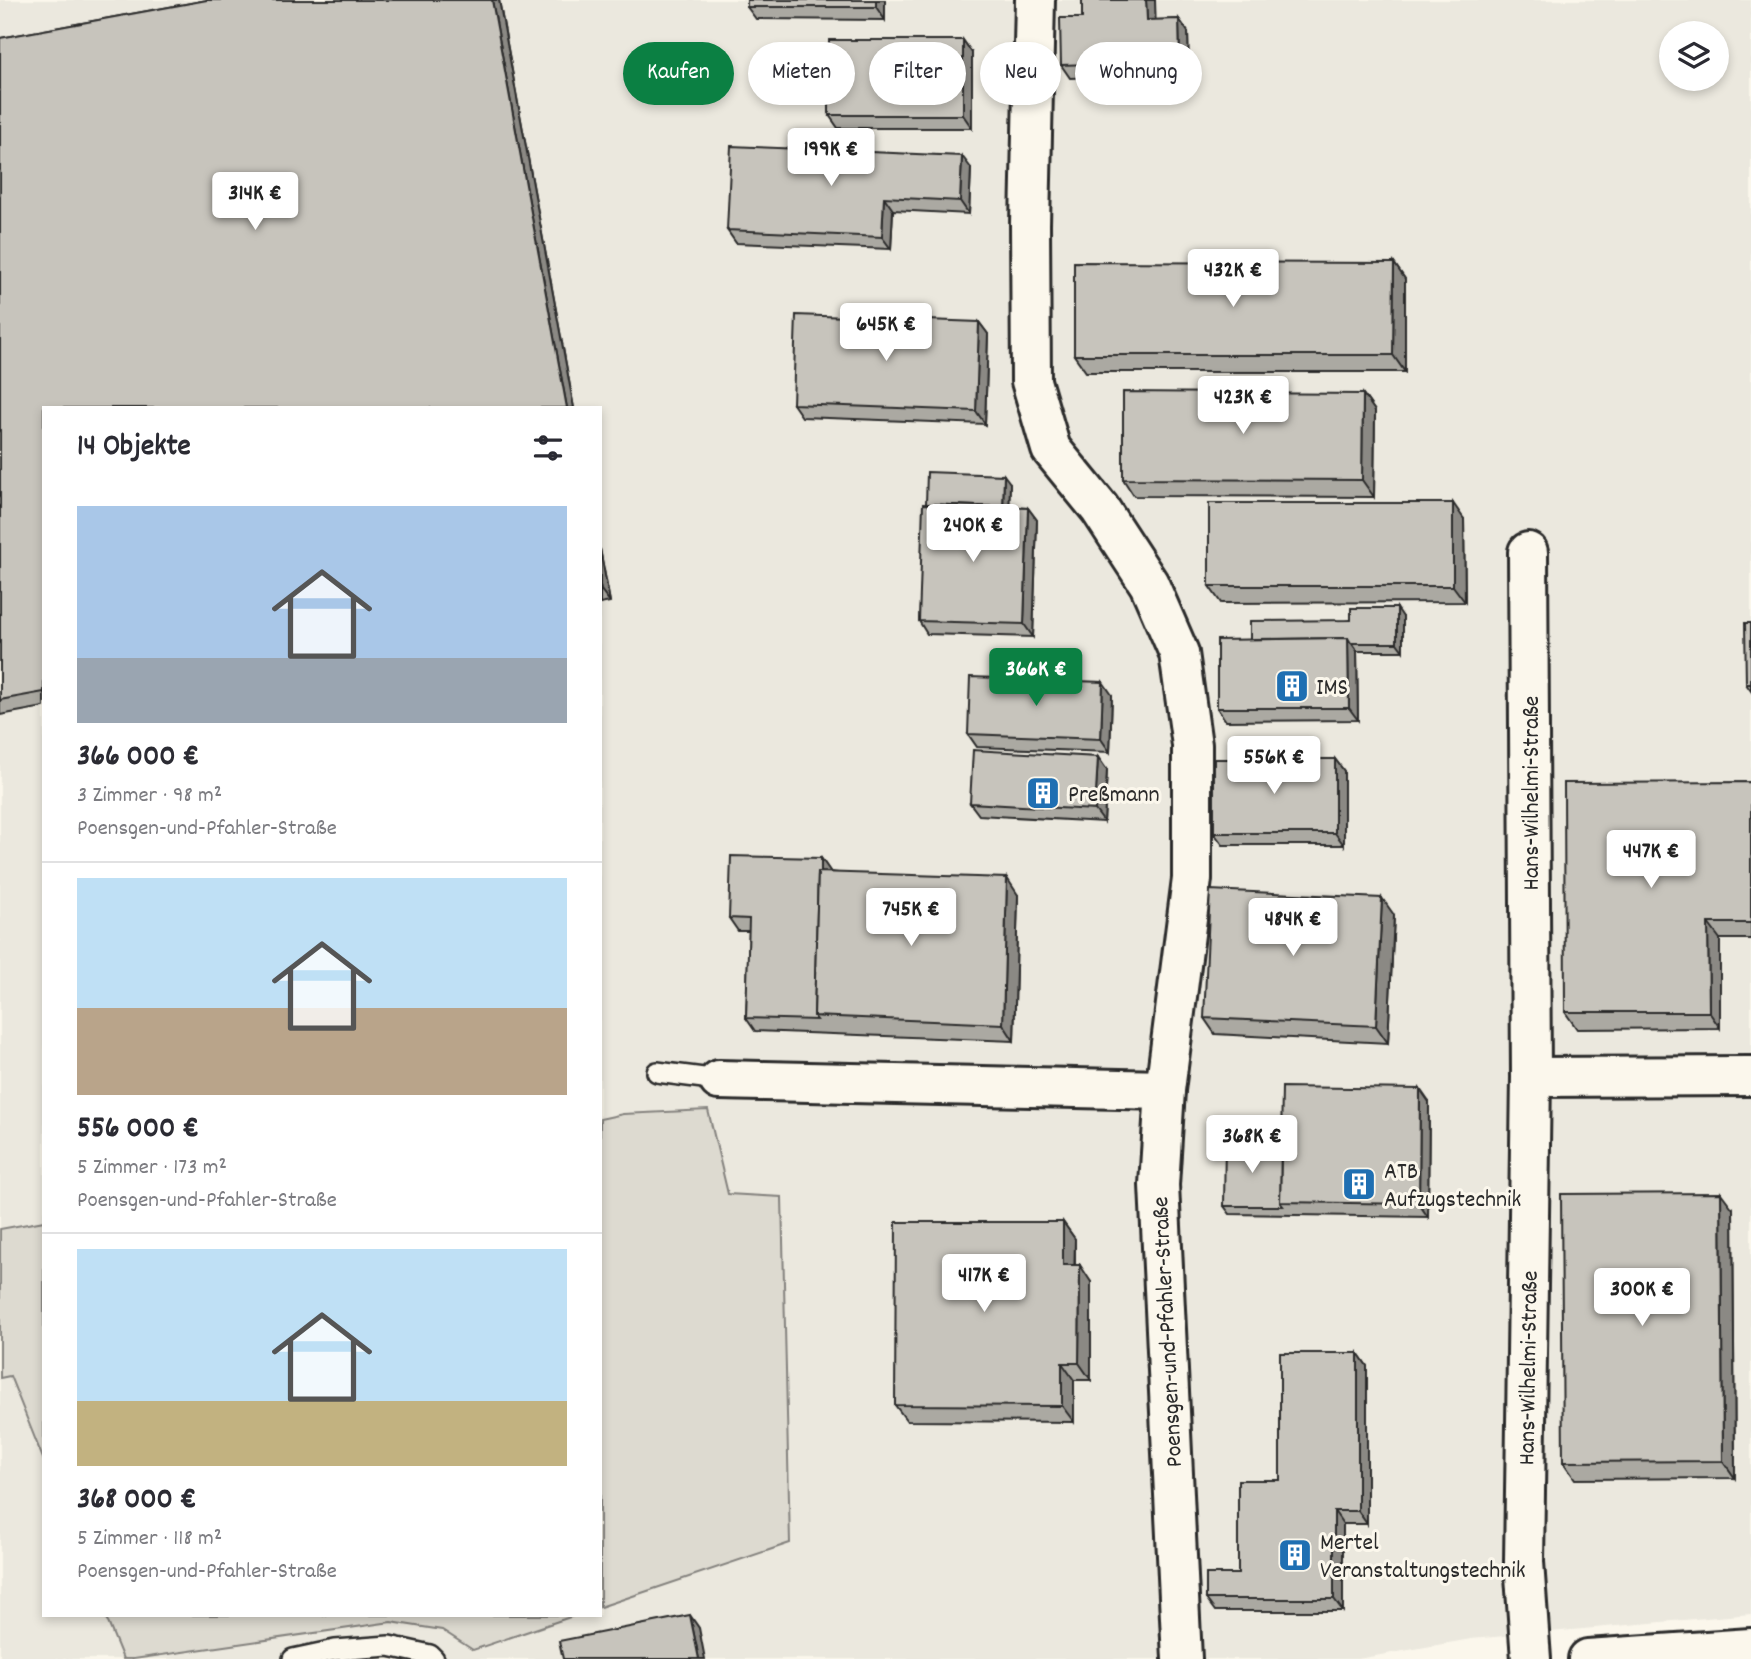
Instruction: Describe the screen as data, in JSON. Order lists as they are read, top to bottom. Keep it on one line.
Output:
{"streets":{"street":["Hans-Wilhelmi-Straße","Poensgen-und-Pfahler-Straße"]},"places":{"building":["IMS","Preßmann","ATB Aufzugstechnik","Mertel Veranstaltungstechnik"]},"page":{"chip":["Kaufen","Mieten","Filter","Neu","Wohnung"],"price":["199K €","314K €","432K €","645K €","423K €","240K €","366K €","556K €","447K €","745K €","484K €","368K €","417K €","300K €"],"heading":"14 Objekte","list":[{"name":"366 000 €","note":"3 Zimmer · 98 m² · Poensgen-und-Pfahler-Straße"},{"name":"556 000 €","note":"5 Zimmer · 173 m² · Poensgen-und-Pfahler-Straße"},{"name":"368 000 €","note":"5 Zimmer · 118 m² · Poensgen-und-Pfahler-Straße"}]}}
